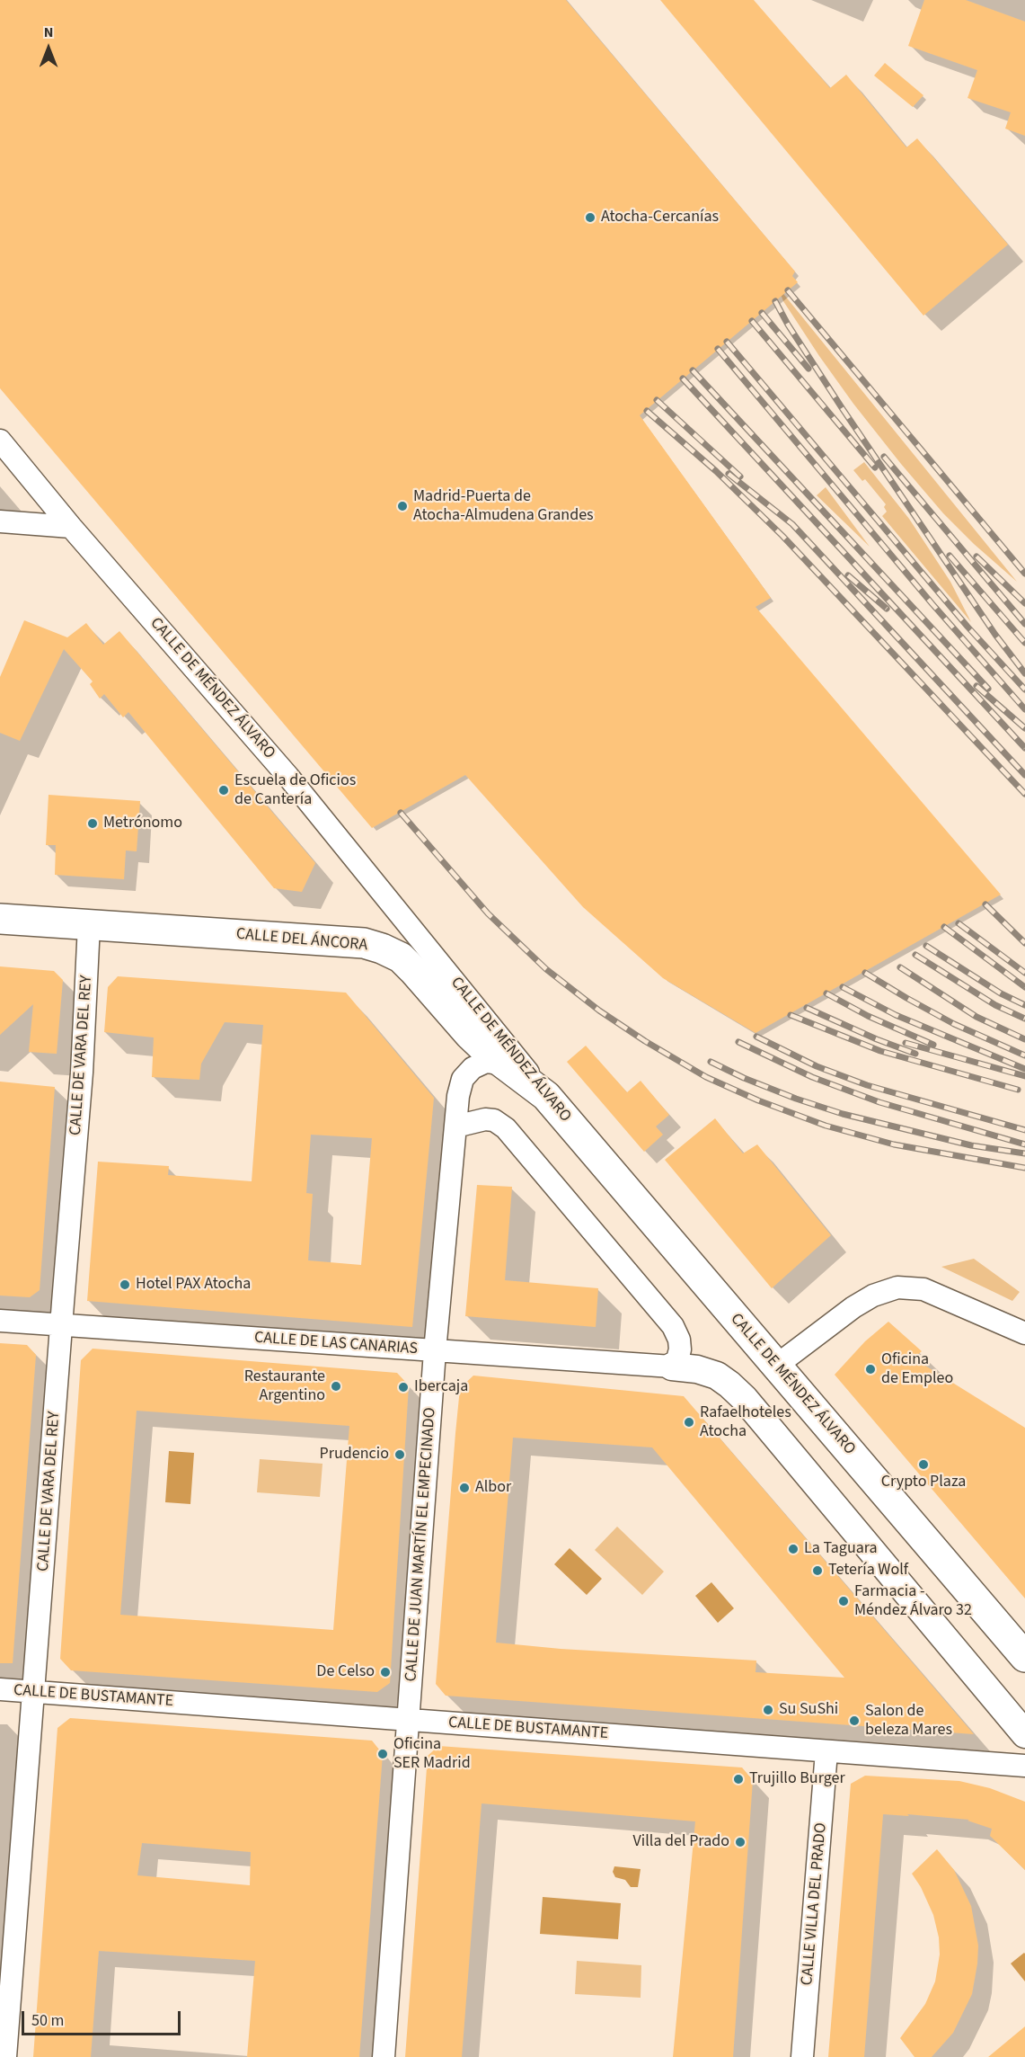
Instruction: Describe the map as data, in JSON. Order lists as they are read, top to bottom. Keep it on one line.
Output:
{"streets":{"main road":["CALLE DE MÉNDEZ ÁLVARO","CALLE DEL ÁNCORA"],"street":["CALLE DE VARA DEL REY","CALLE DE LAS CANARIAS","CALLE DE JUAN MARTÍN EL EMPECINADO","CALLE DE BUSTAMANTE","CALLE VILLA DEL PRADO"]},"crossings":[["CALLE DE MÉNDEZ ÁLVARO","CALLE DEL ÁNCORA"],["CALLE DEL ÁNCORA","CALLE DE VARA DEL REY"],["CALLE DEL ÁNCORA","CALLE DE JUAN MARTÍN EL EMPECINADO"],["CALLE DE VARA DEL REY","CALLE DE LAS CANARIAS"],["CALLE DE VARA DEL REY","CALLE DE BUSTAMANTE"],["CALLE DE LAS CANARIAS","CALLE DE JUAN MARTÍN EL EMPECINADO"],["CALLE DE JUAN MARTÍN EL EMPECINADO","CALLE DE BUSTAMANTE"],["CALLE DE BUSTAMANTE","CALLE VILLA DEL PRADO"]],"places":["Atocha-Cercanías","Madrid-Puerta de Atocha-Almudena Grandes","Escuela de Oficios de Cantería","Metrónomo","Hotel PAX Atocha","Oficina de Empleo","Restaurante Argentino","Ibercaja","Rafaelhoteles Atocha","Prudencio","Crypto Plaza","Albor","La Taguara","Tetería Wolf","Farmacia - Méndez Álvaro 32","De Celso","Su SuShi","Salon de beleza Mares","Oficina SER Madrid","Trujillo Burger","Villa del Prado"],"scale_bar":"50 m","north":"top"}
